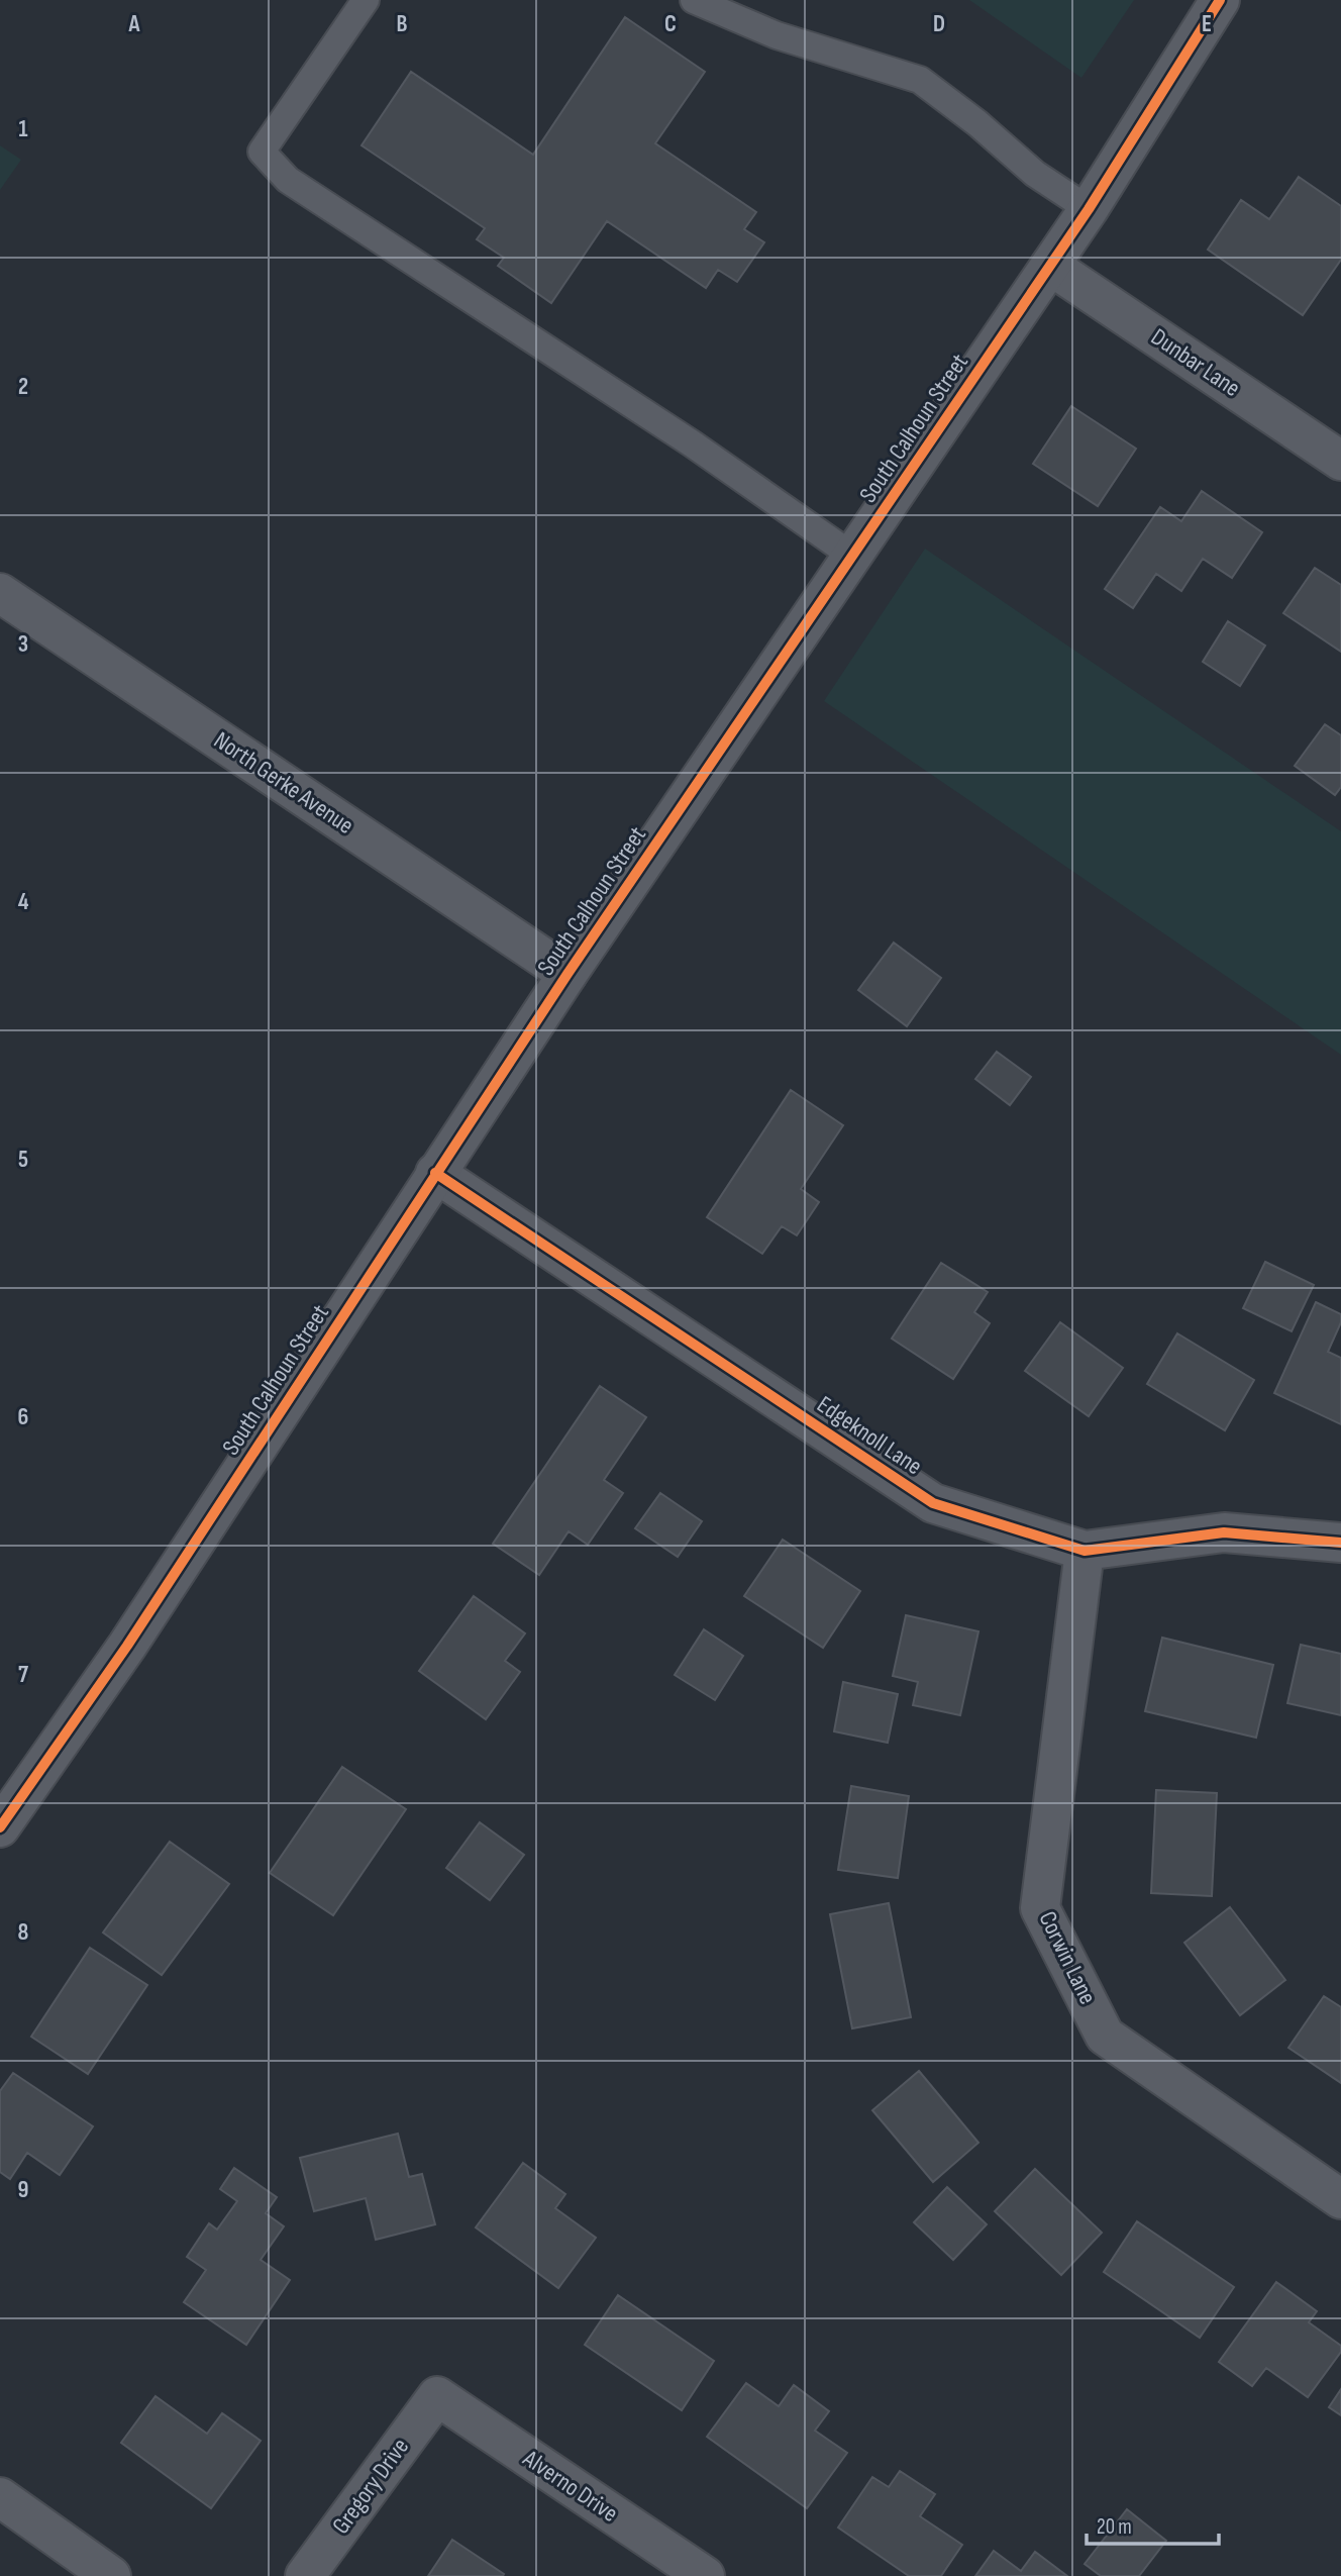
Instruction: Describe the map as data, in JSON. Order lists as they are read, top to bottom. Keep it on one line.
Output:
{"streets":{"street":["Dunbar Lane","South Calhoun Street","North Gerke Avenue","Edgeknoll Lane","Corwin Lane","Gregory Drive","Alverno Drive"]},"crossings":[["Dunbar Lane","South Calhoun Street"],["South Calhoun Street","North Gerke Avenue"],["South Calhoun Street","Edgeknoll Lane"],["Edgeknoll Lane","Corwin Lane"],["Gregory Drive","Alverno Drive"]],"scale_bar":"20 m","grid":{"columns":["A","B","C","D","E"],"rows":["1","2","3","4","5","6","7","8","9"]}}
